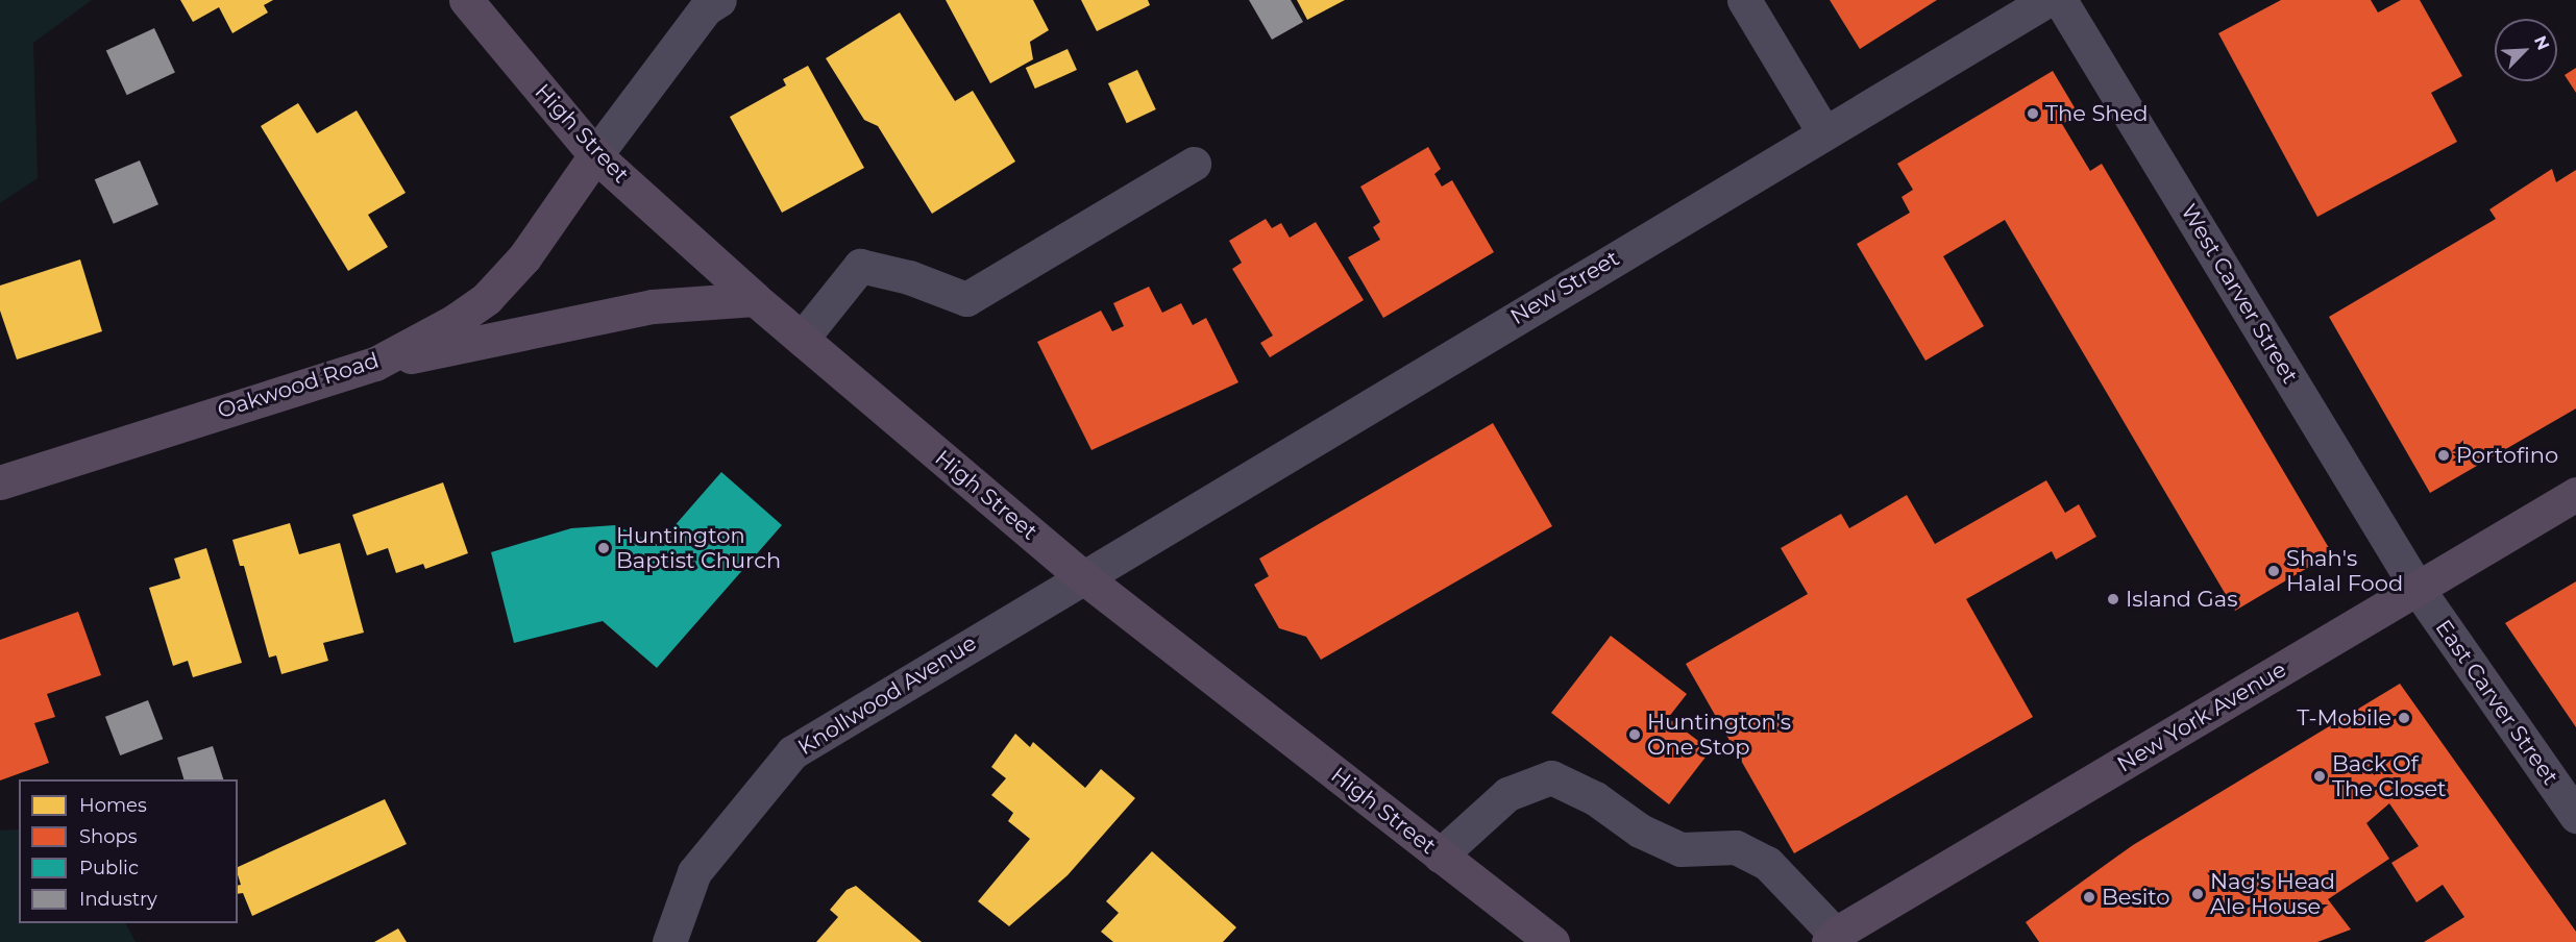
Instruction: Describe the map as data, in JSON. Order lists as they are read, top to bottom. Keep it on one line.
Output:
{"streets":{"main road":["High Street","Oakwood Road","New York Avenue"],"street":["New Street","West Carver Street","Knollwood Avenue","East Carver Street"]},"crossings":[["High Street","New Street"],["High Street","Oakwood Road"],["High Street","Knollwood Avenue"],["New Street","Knollwood Avenue"],["West Carver Street","East Carver Street"],["West Carver Street","New York Avenue"],["East Carver Street","New York Avenue"]],"places":["The Shed","Portofino","Huntington Baptist Church","Shah's Halal Food","Island Gas","T-Mobile","Huntington's One Stop","Back Of The Closet","Nag's Head Ale House","Besito"],"legend":["Homes","Shops","Public","Industry"],"north":"top right"}
